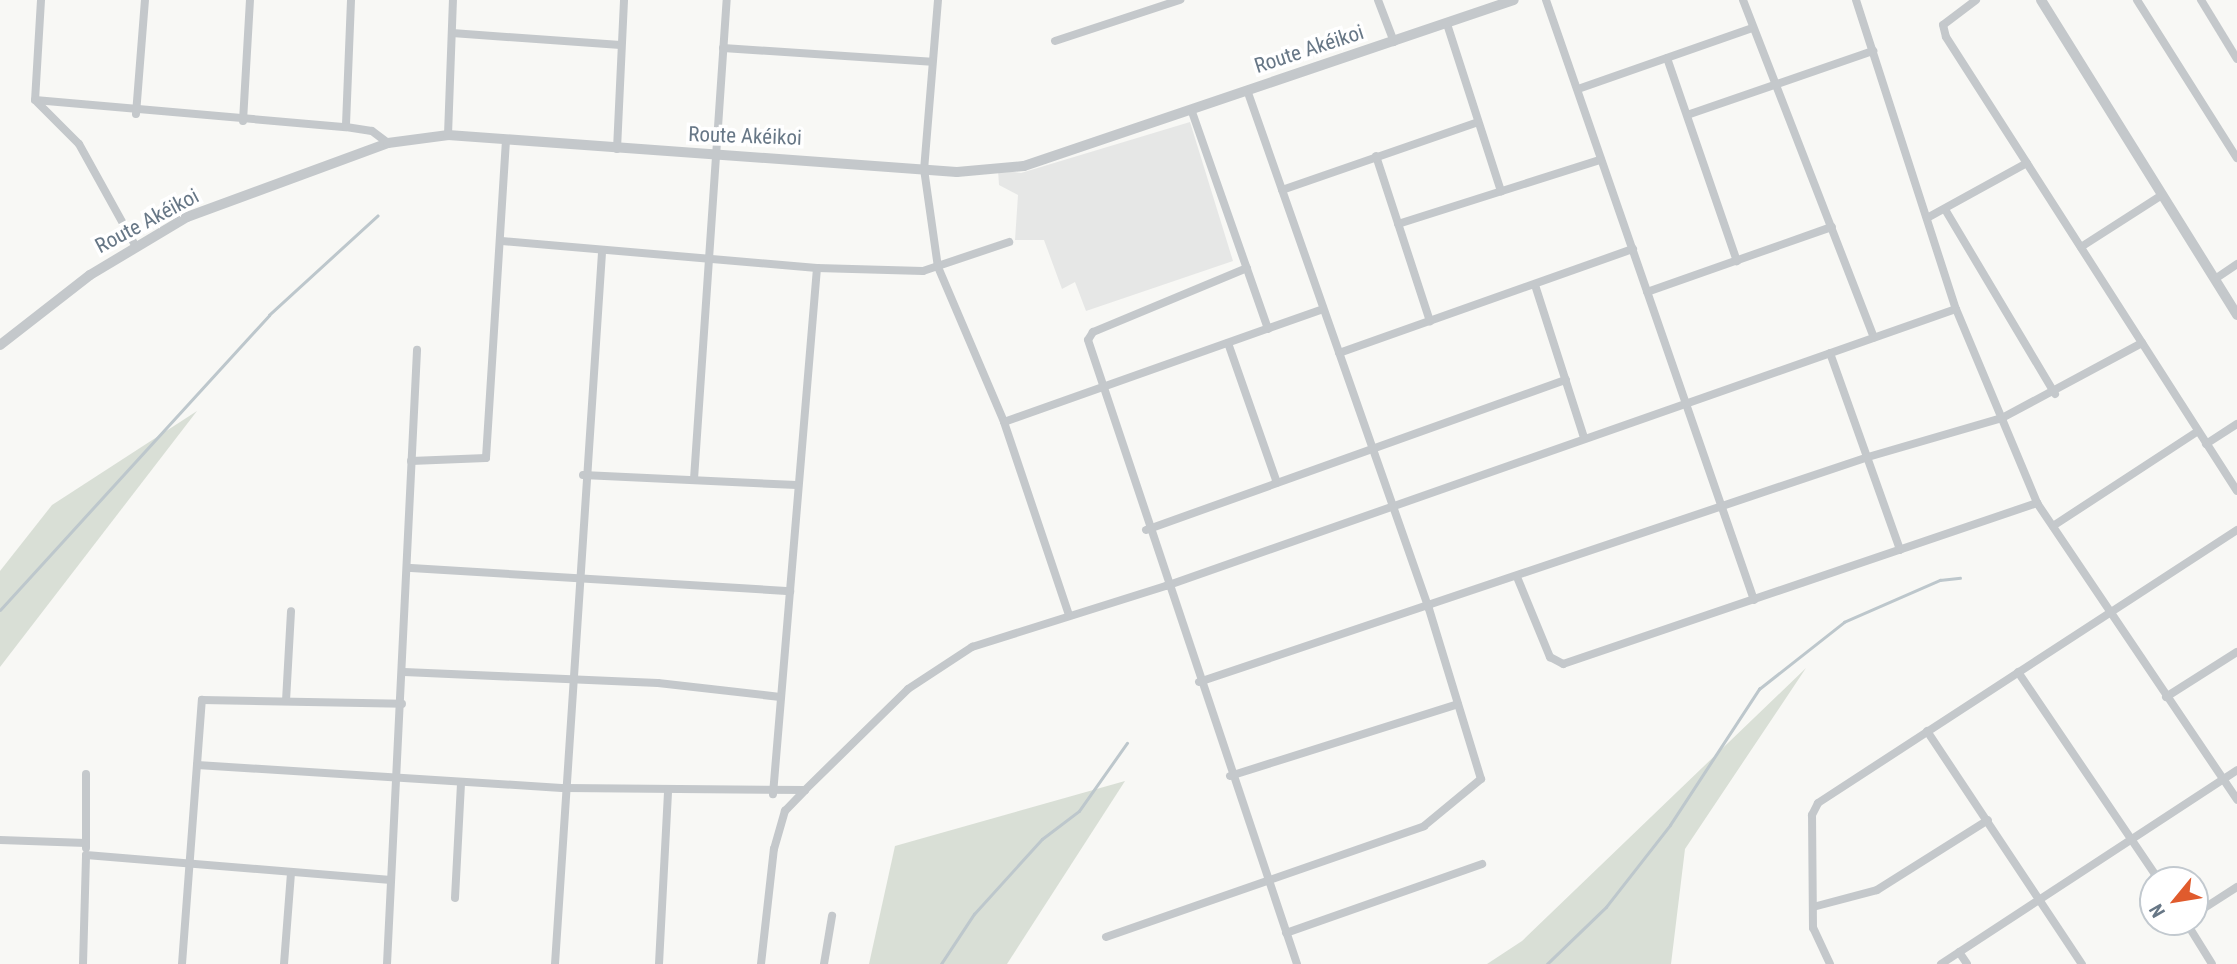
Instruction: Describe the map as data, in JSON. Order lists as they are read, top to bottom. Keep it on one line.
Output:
{"streets":{"street":["Route Akéikoi"]},"north":"bottom left"}
